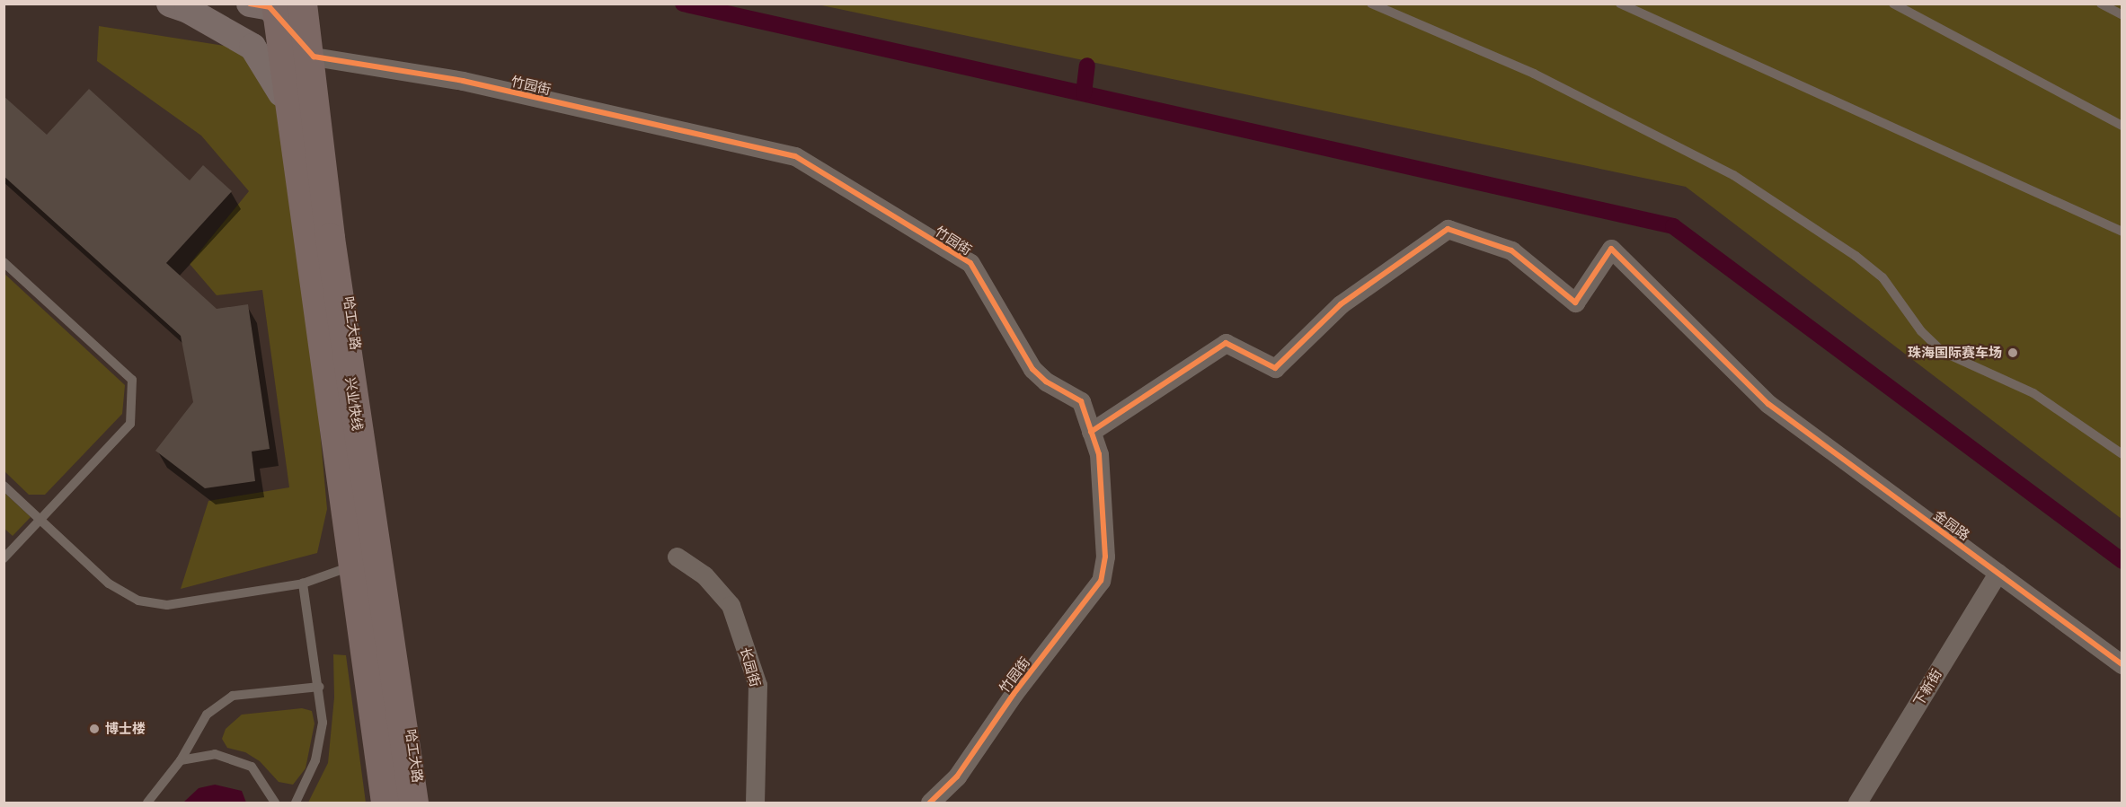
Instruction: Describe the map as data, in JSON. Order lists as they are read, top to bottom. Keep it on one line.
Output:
{"streets":{"highway":["兴业快线"],"street":["竹园街","哈工大路","金园路","长园街","下新街"]},"crossings":[["竹园街","哈工大路"],["竹园街","金园路"],["金园路","下新街"]],"places":["珠海国际赛车场","博士楼"]}
